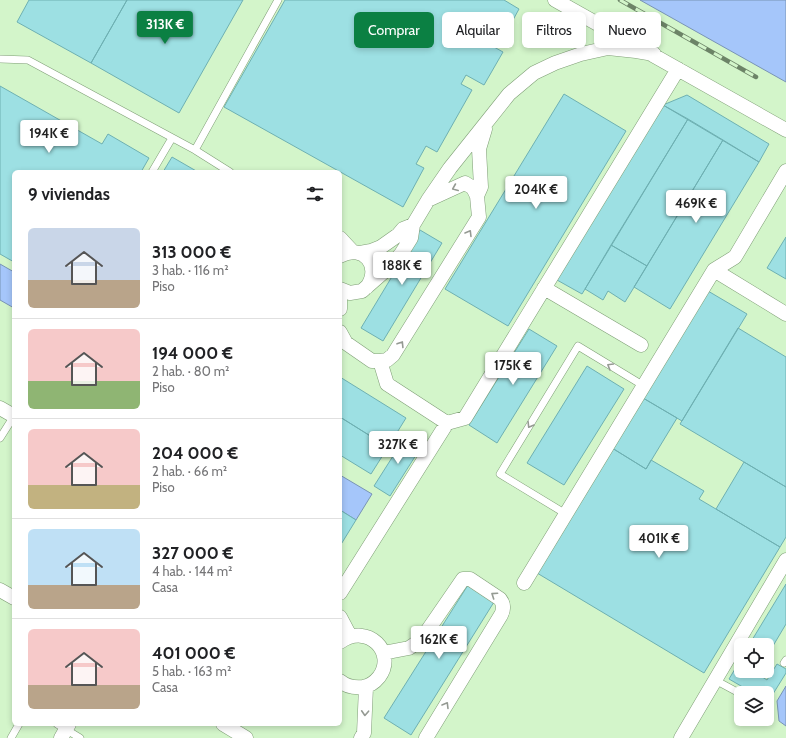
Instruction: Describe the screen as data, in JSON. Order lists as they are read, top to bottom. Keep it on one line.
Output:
{"page":{"price":["313K €","194K €","204K €","469K €","188K €","175K €","327K €","401K €","162K €"],"chip":["Comprar","Alquilar","Filtros","Nuevo"],"heading":"9 viviendas","list":[{"name":"313 000 €","note":"3 hab. · 116 m² · Piso"},{"name":"194 000 €","note":"2 hab. · 80 m² · Piso"},{"name":"204 000 €","note":"2 hab. · 66 m² · Piso"},{"name":"327 000 €","note":"4 hab. · 144 m² · Casa"},{"name":"401 000 €","note":"5 hab. · 163 m² · Casa"}]}}
